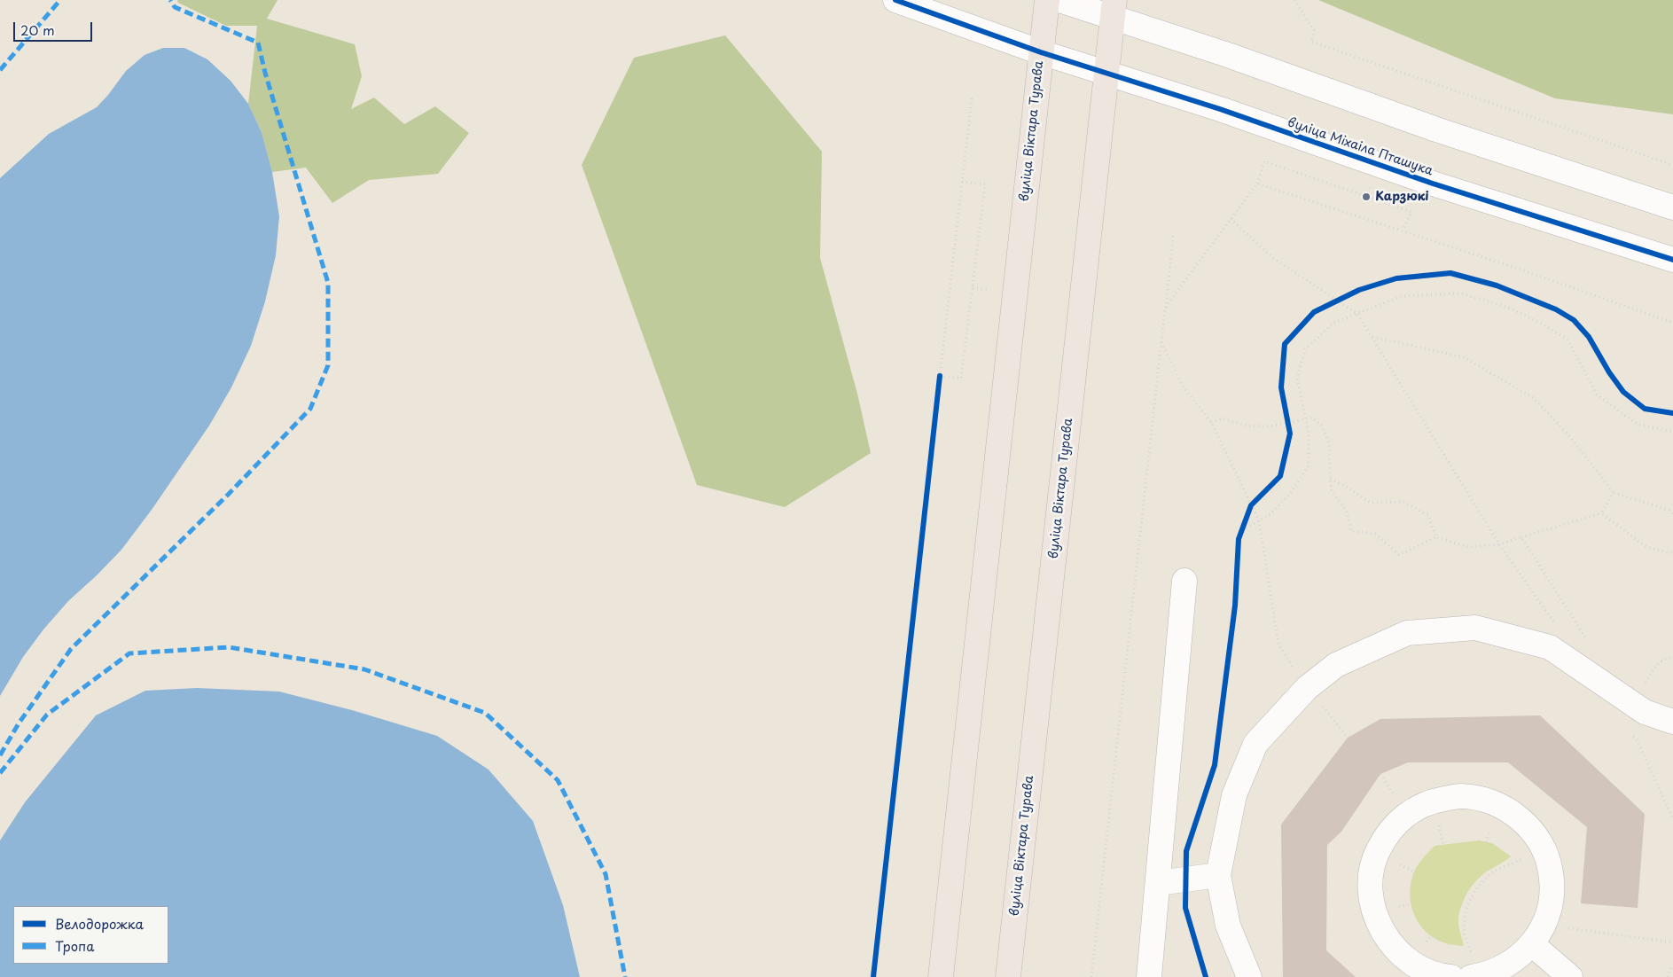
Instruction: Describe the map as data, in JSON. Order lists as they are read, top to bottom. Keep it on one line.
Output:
{"streets":{"main road":["вуліца Віктара Турава"],"street":["вуліца Міхаіла Пташука"]},"crossings":[["вуліца Віктара Турава","вуліца Міхаіла Пташука"]],"places":["Карзюкі"],"legend":["Велодорожка","Тропа"],"scale_bar":"20 m"}
